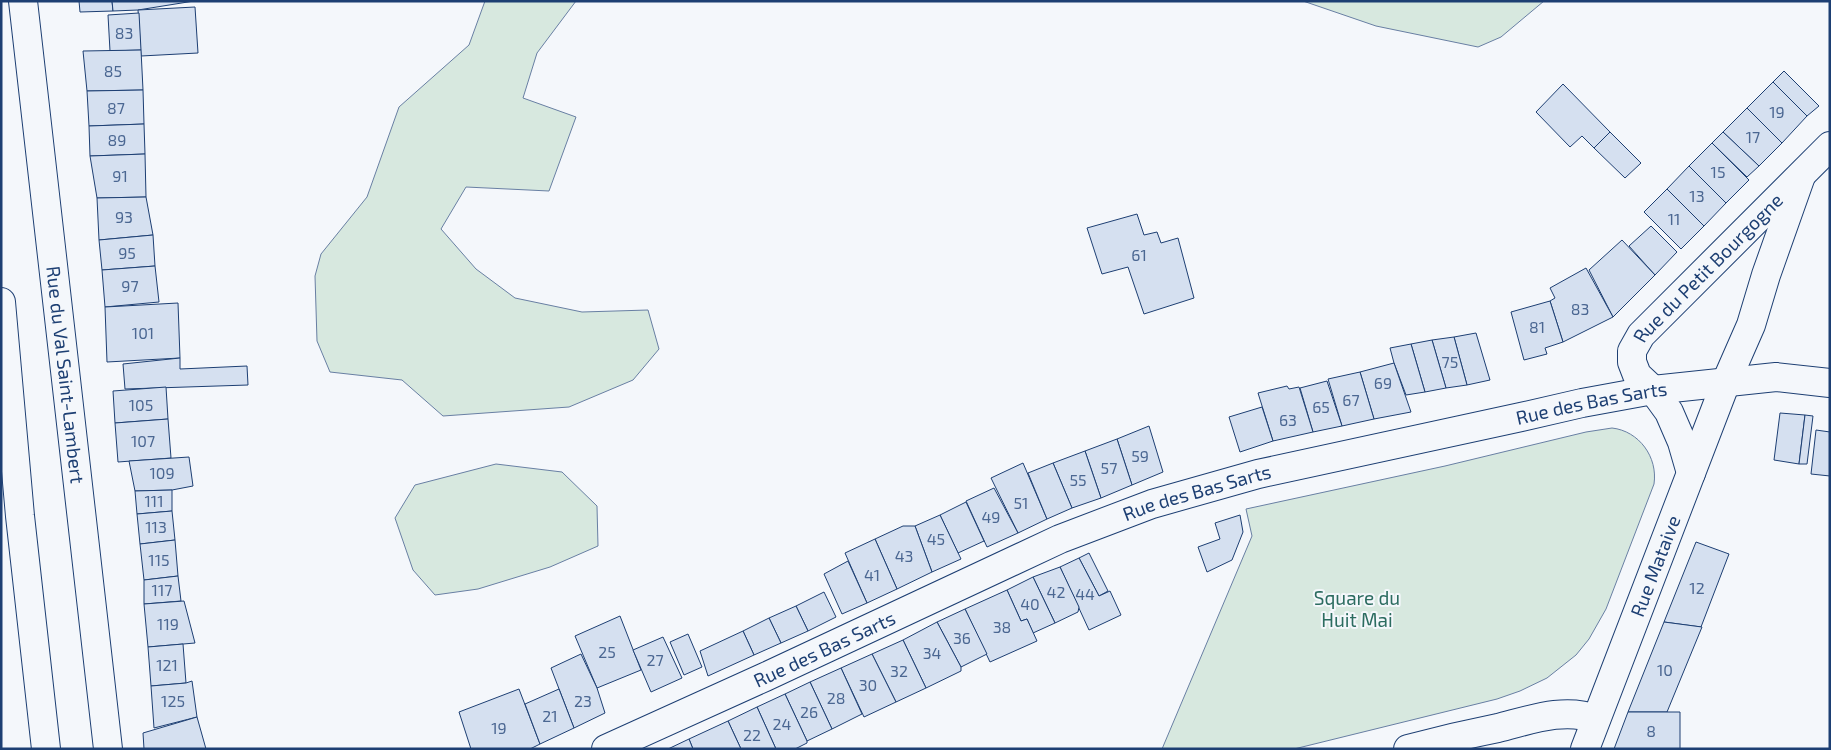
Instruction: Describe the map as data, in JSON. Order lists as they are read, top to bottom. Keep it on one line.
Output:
{"streets":{"street":["Rue du Petit Bourgogne","Rue du Val Saint-Lambert","Rue des Bas Sarts","Rue Mataive"]},"crossings":[["Rue du Petit Bourgogne","Rue des Bas Sarts"],["Rue du Petit Bourgogne","Rue Mataive"],["Rue des Bas Sarts","Rue Mataive"]],"parks":["Square du Huit Mai"],"house_numbers":["83","85","87","19","17","89","15","91","13","93","11","95","61","97","83","81","101","75","69","67","105","65","63","107","59","57","109","55","111","51","49","113","45","43","115","41","12","117","42","44","40","119","38","36","25","34","27","121","10","32","30","28","125","23","26","21","24","19","8","22"]}
